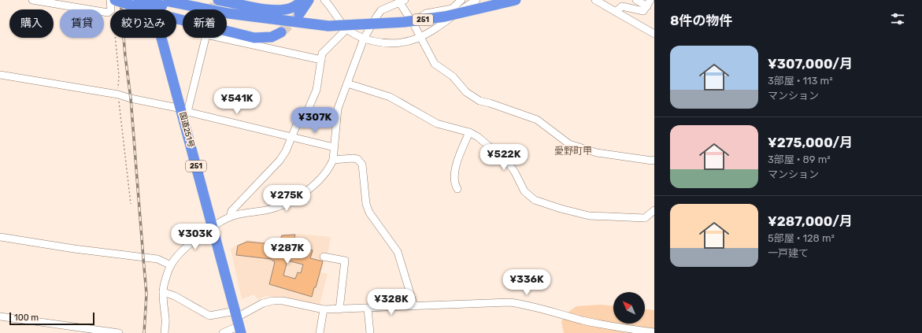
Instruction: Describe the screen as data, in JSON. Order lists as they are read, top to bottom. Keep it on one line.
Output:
{"streets":{"highway":["251","国道251号"]},"districts":["愛野町甲"],"scale_bar":"100 m","north":"top left","page":{"heading":"8件の物件","chip":["購入","賃貸","絞り込み","新着"],"list":[{"name":"¥307,000/月","note":"3部屋 · 113 m² · マンション"},{"name":"¥275,000/月","note":"3部屋 · 89 m² · マンション"},{"name":"¥287,000/月","note":"5部屋 · 128 m² · 一戸建て"}],"price":["¥541K","¥307K","¥522K","¥275K","¥303K","¥287K","¥336K","¥328K"],"scale":"100 m"}}
